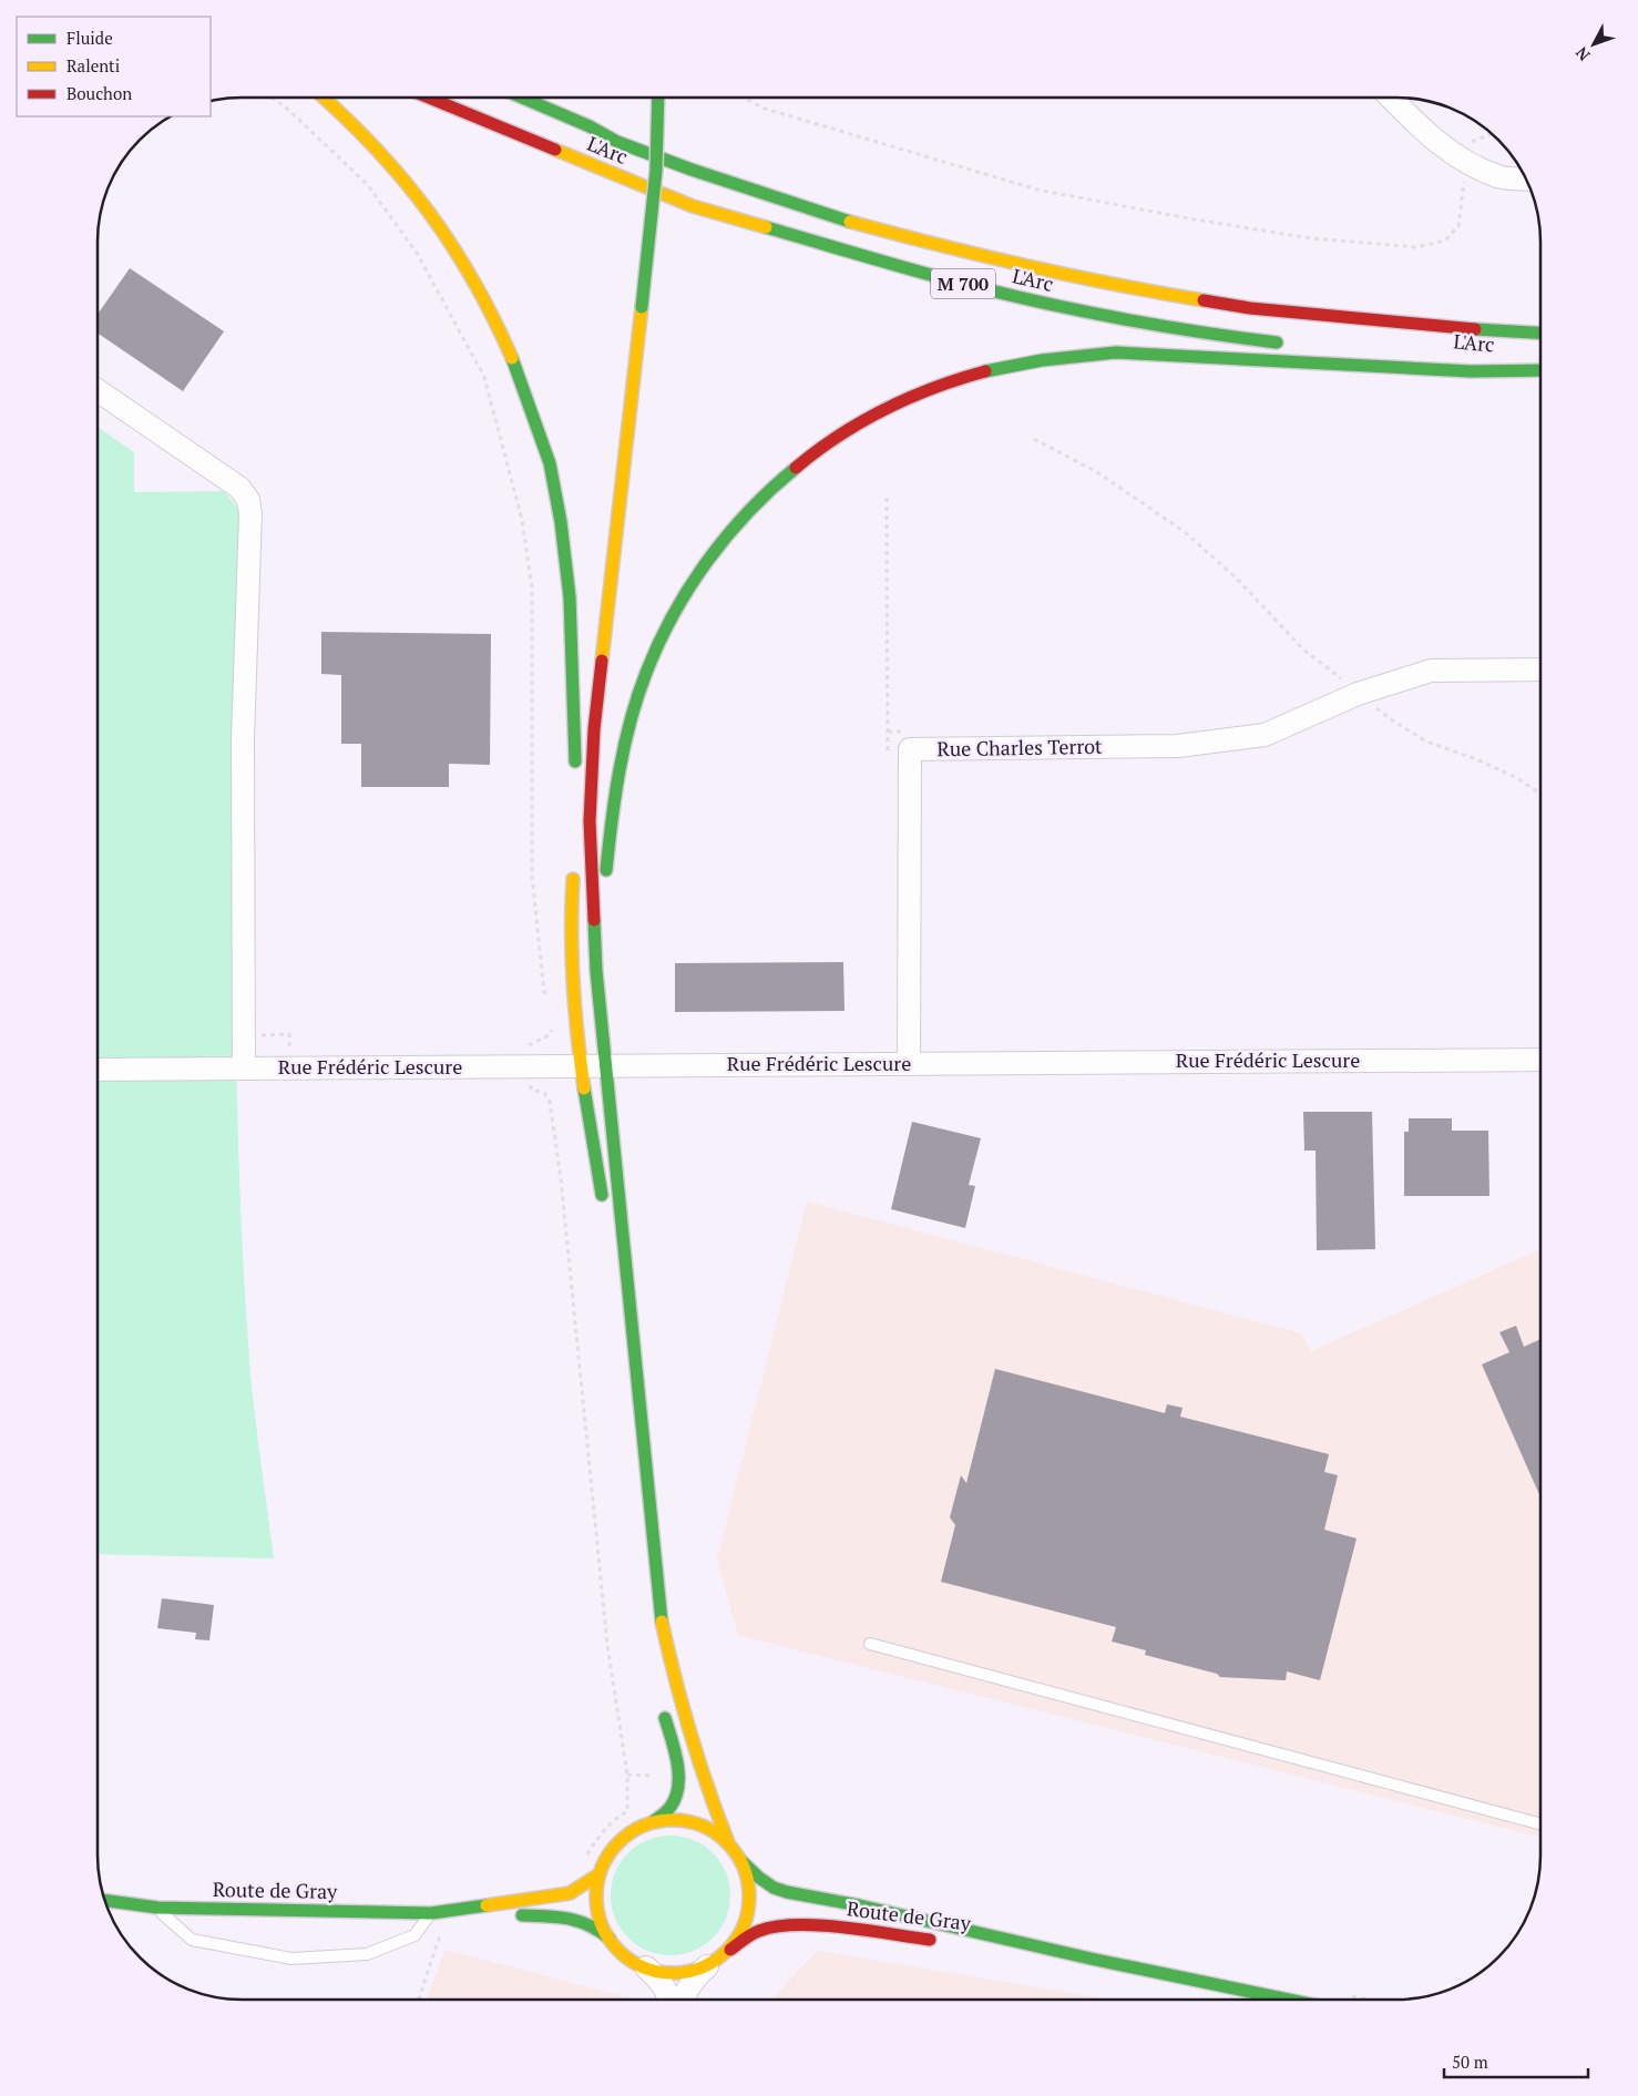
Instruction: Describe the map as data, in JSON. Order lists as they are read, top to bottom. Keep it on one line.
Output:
{"streets":{"main road":["L'Arc","M 700","Route de Gray"],"street":["Rue Charles Terrot","Rue Frédéric Lescure"]},"crossings":[["Rue Charles Terrot","Rue Frédéric Lescure"]],"legend":["Fluide","Ralenti","Bouchon"],"scale_bar":"50 m","north":"bottom left"}
